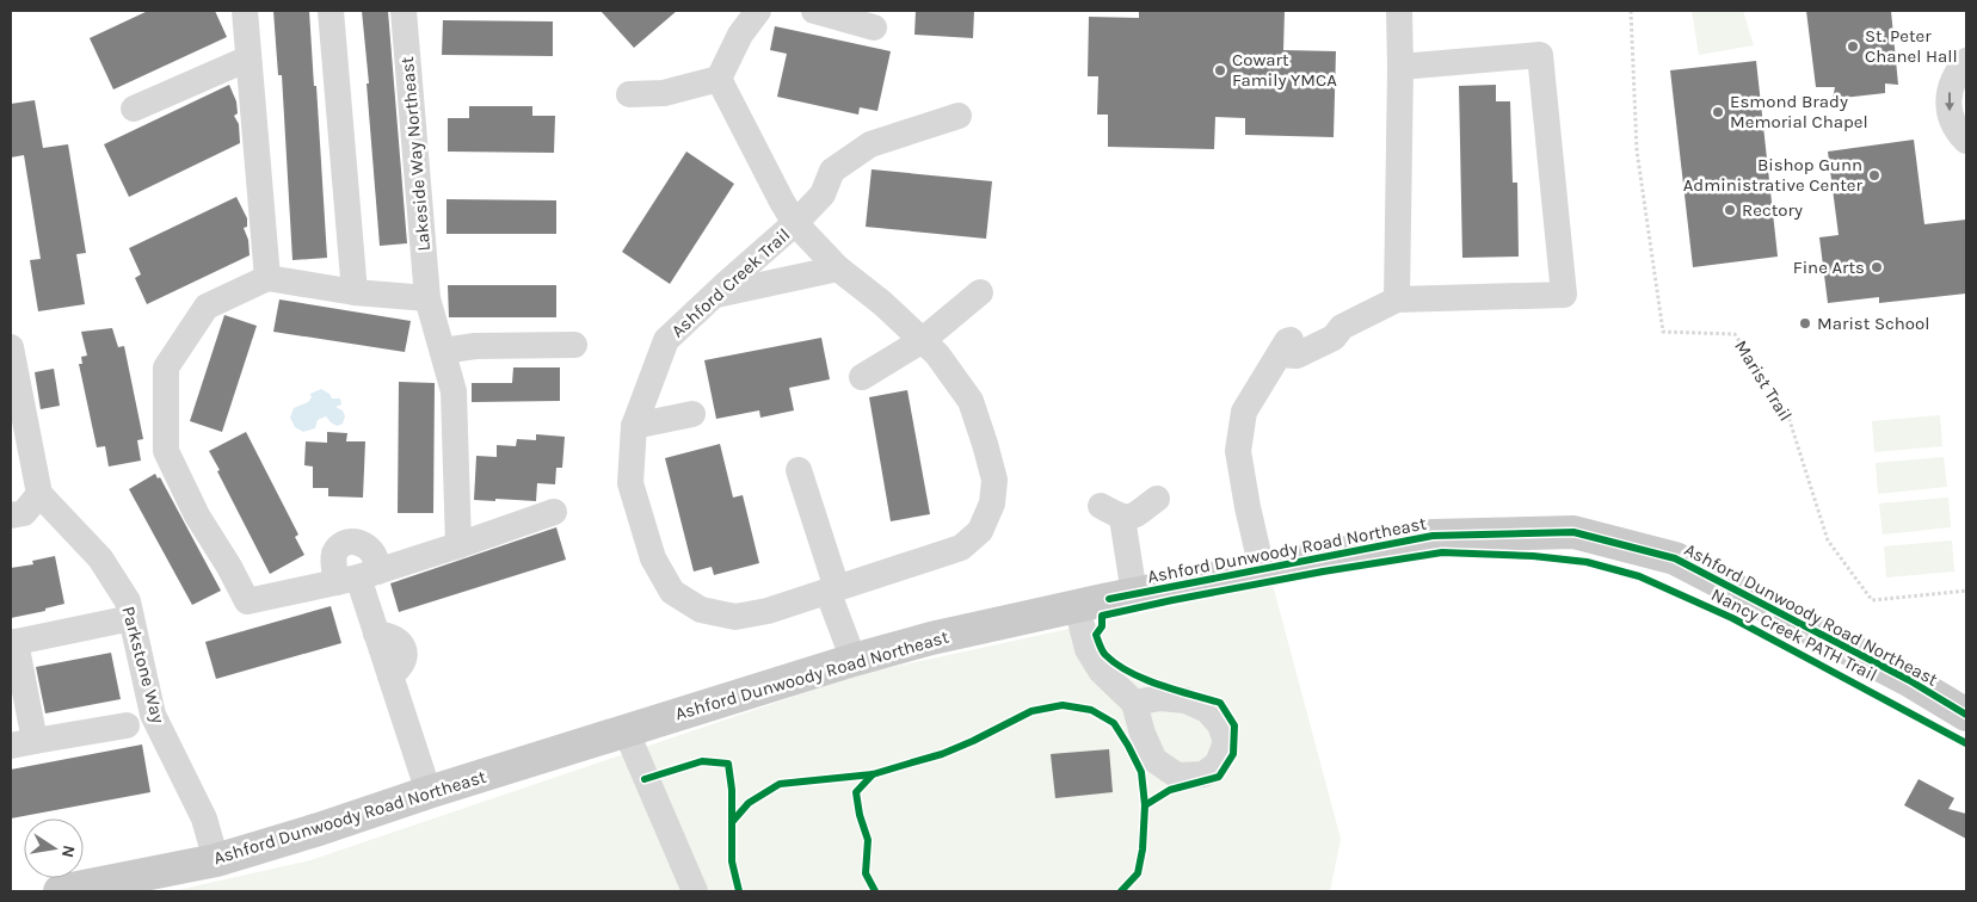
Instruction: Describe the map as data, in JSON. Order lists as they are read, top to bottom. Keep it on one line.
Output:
{"streets":{"main road":["Ashford Dunwoody Road Northeast"],"street":["Lakeside Way Northeast","Ashford Creek Trail","Parkstone Way"],"path":["Marist Trail"],"cycle path":["Nancy Creek PATH Trail"]},"crossings":[["Ashford Dunwoody Road Northeast","Parkstone Way"]],"places":["St. Peter Chanel Hall","Cowart Family YMCA","Esmond Brady Memorial Chapel","Bishop Gunn Administrative Center","Rectory","Fine Arts","Marist School"],"north":"right"}
